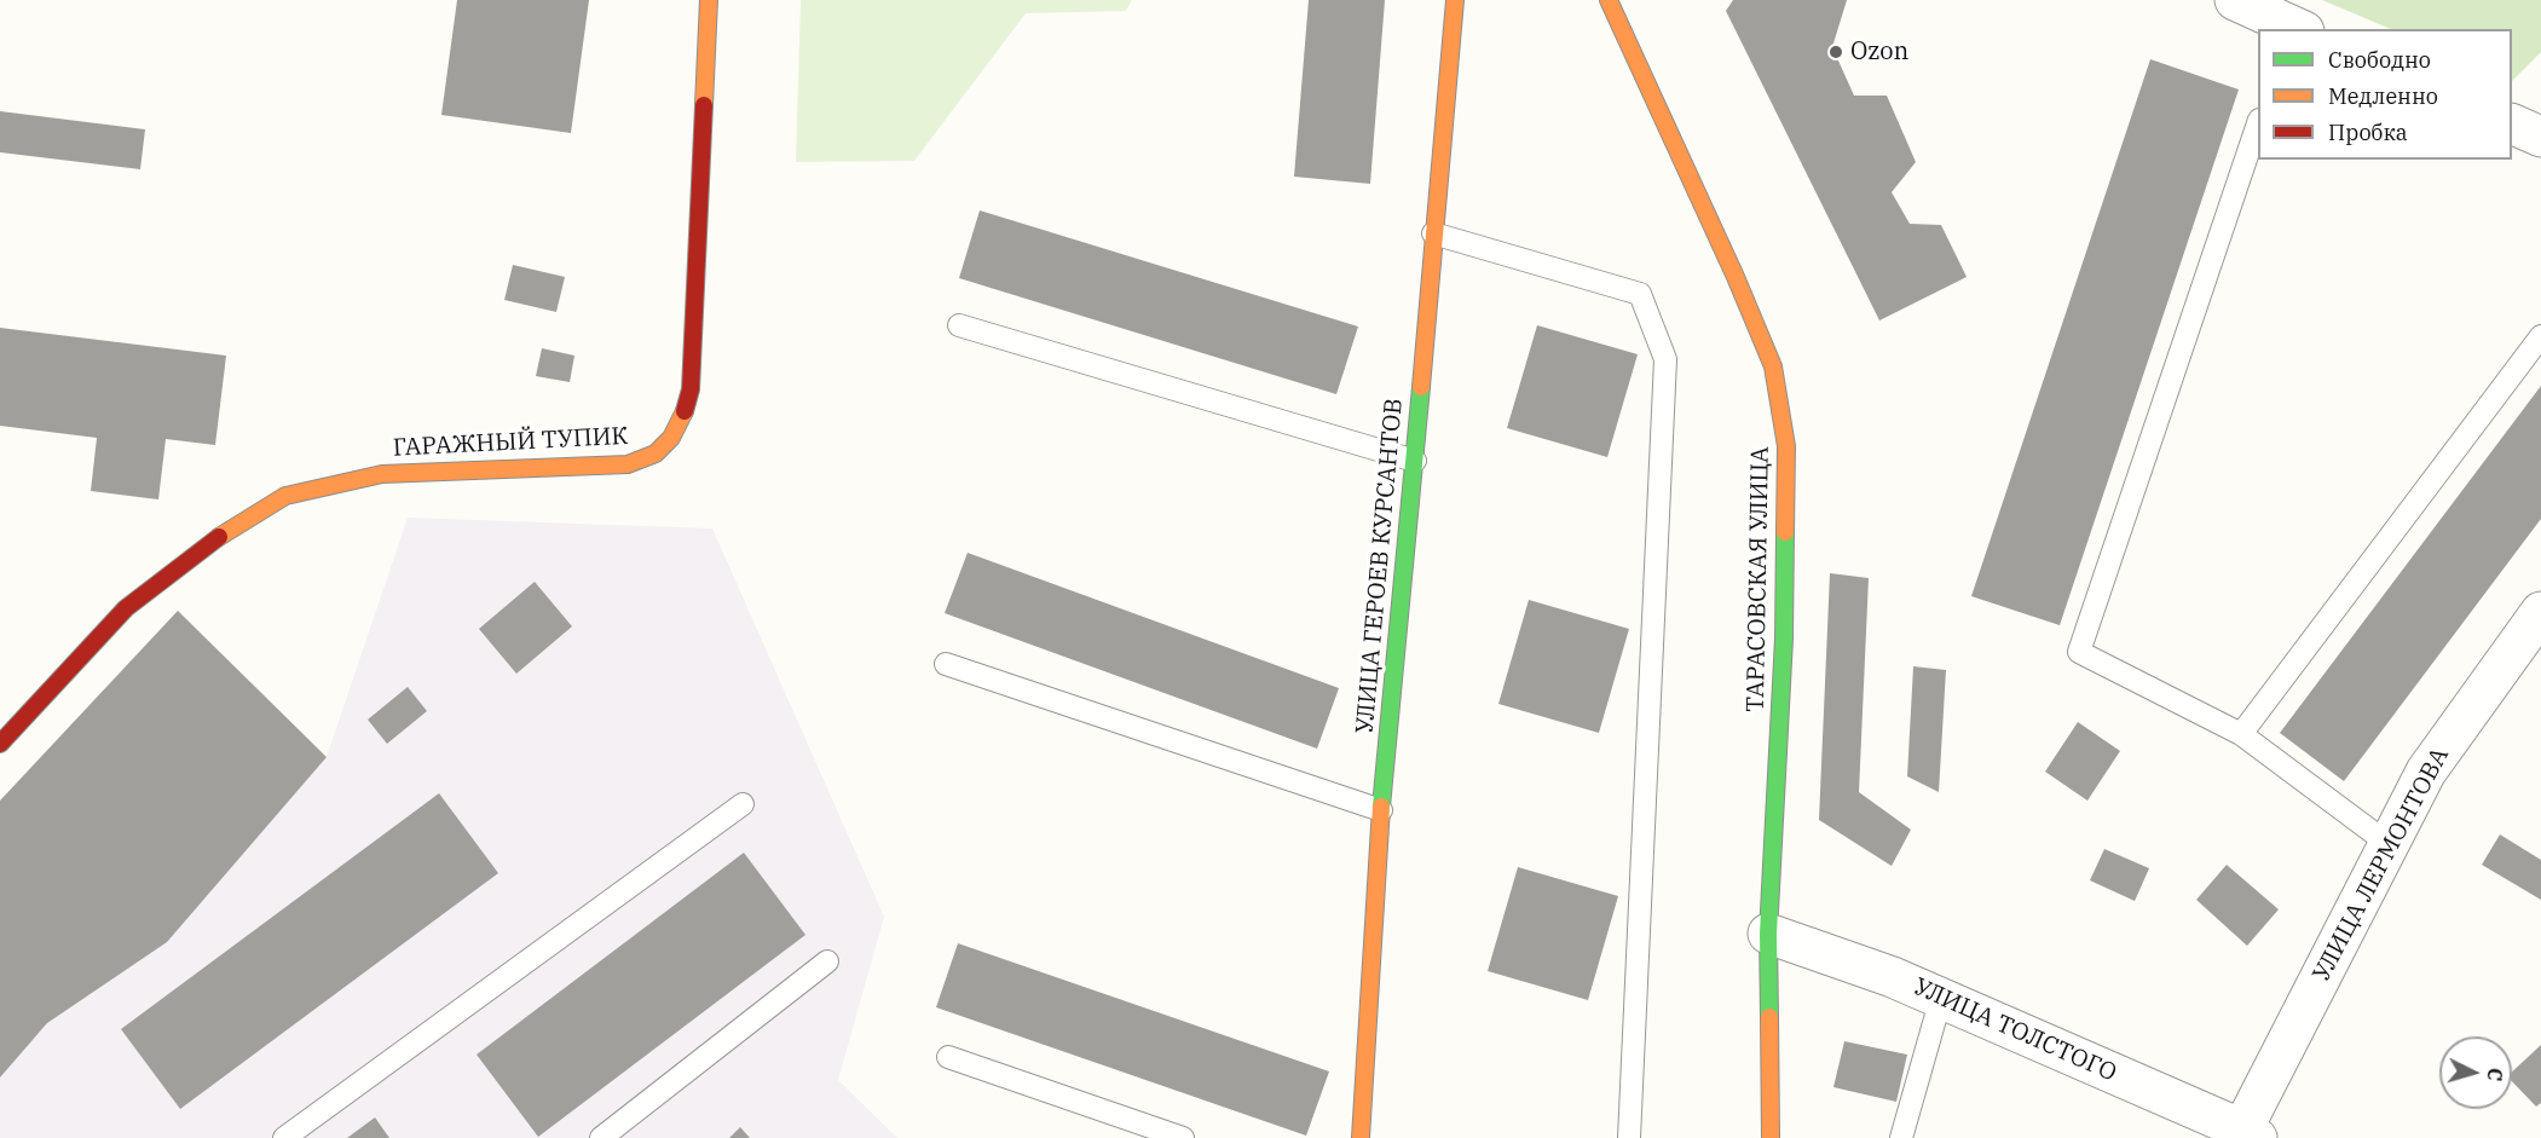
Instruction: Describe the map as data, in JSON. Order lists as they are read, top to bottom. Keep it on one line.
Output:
{"streets":{"street":["ГАРАЖНЫЙ ТУПИК","УЛИЦА ГЕРОЕВ КУРСАНТОВ","ТАРАСОВСКАЯ УЛИЦА","УЛИЦА ЛЕРМОНТОВА","УЛИЦА ТОЛСТОГО"]},"crossings":[["ТАРАСОВСКАЯ УЛИЦА","УЛИЦА ТОЛСТОГО"],["УЛИЦА ЛЕРМОНТОВА","УЛИЦА ТОЛСТОГО"]],"places":["Ozon"],"legend":["Свободно","Медленно","Пробка"],"north":"right"}
